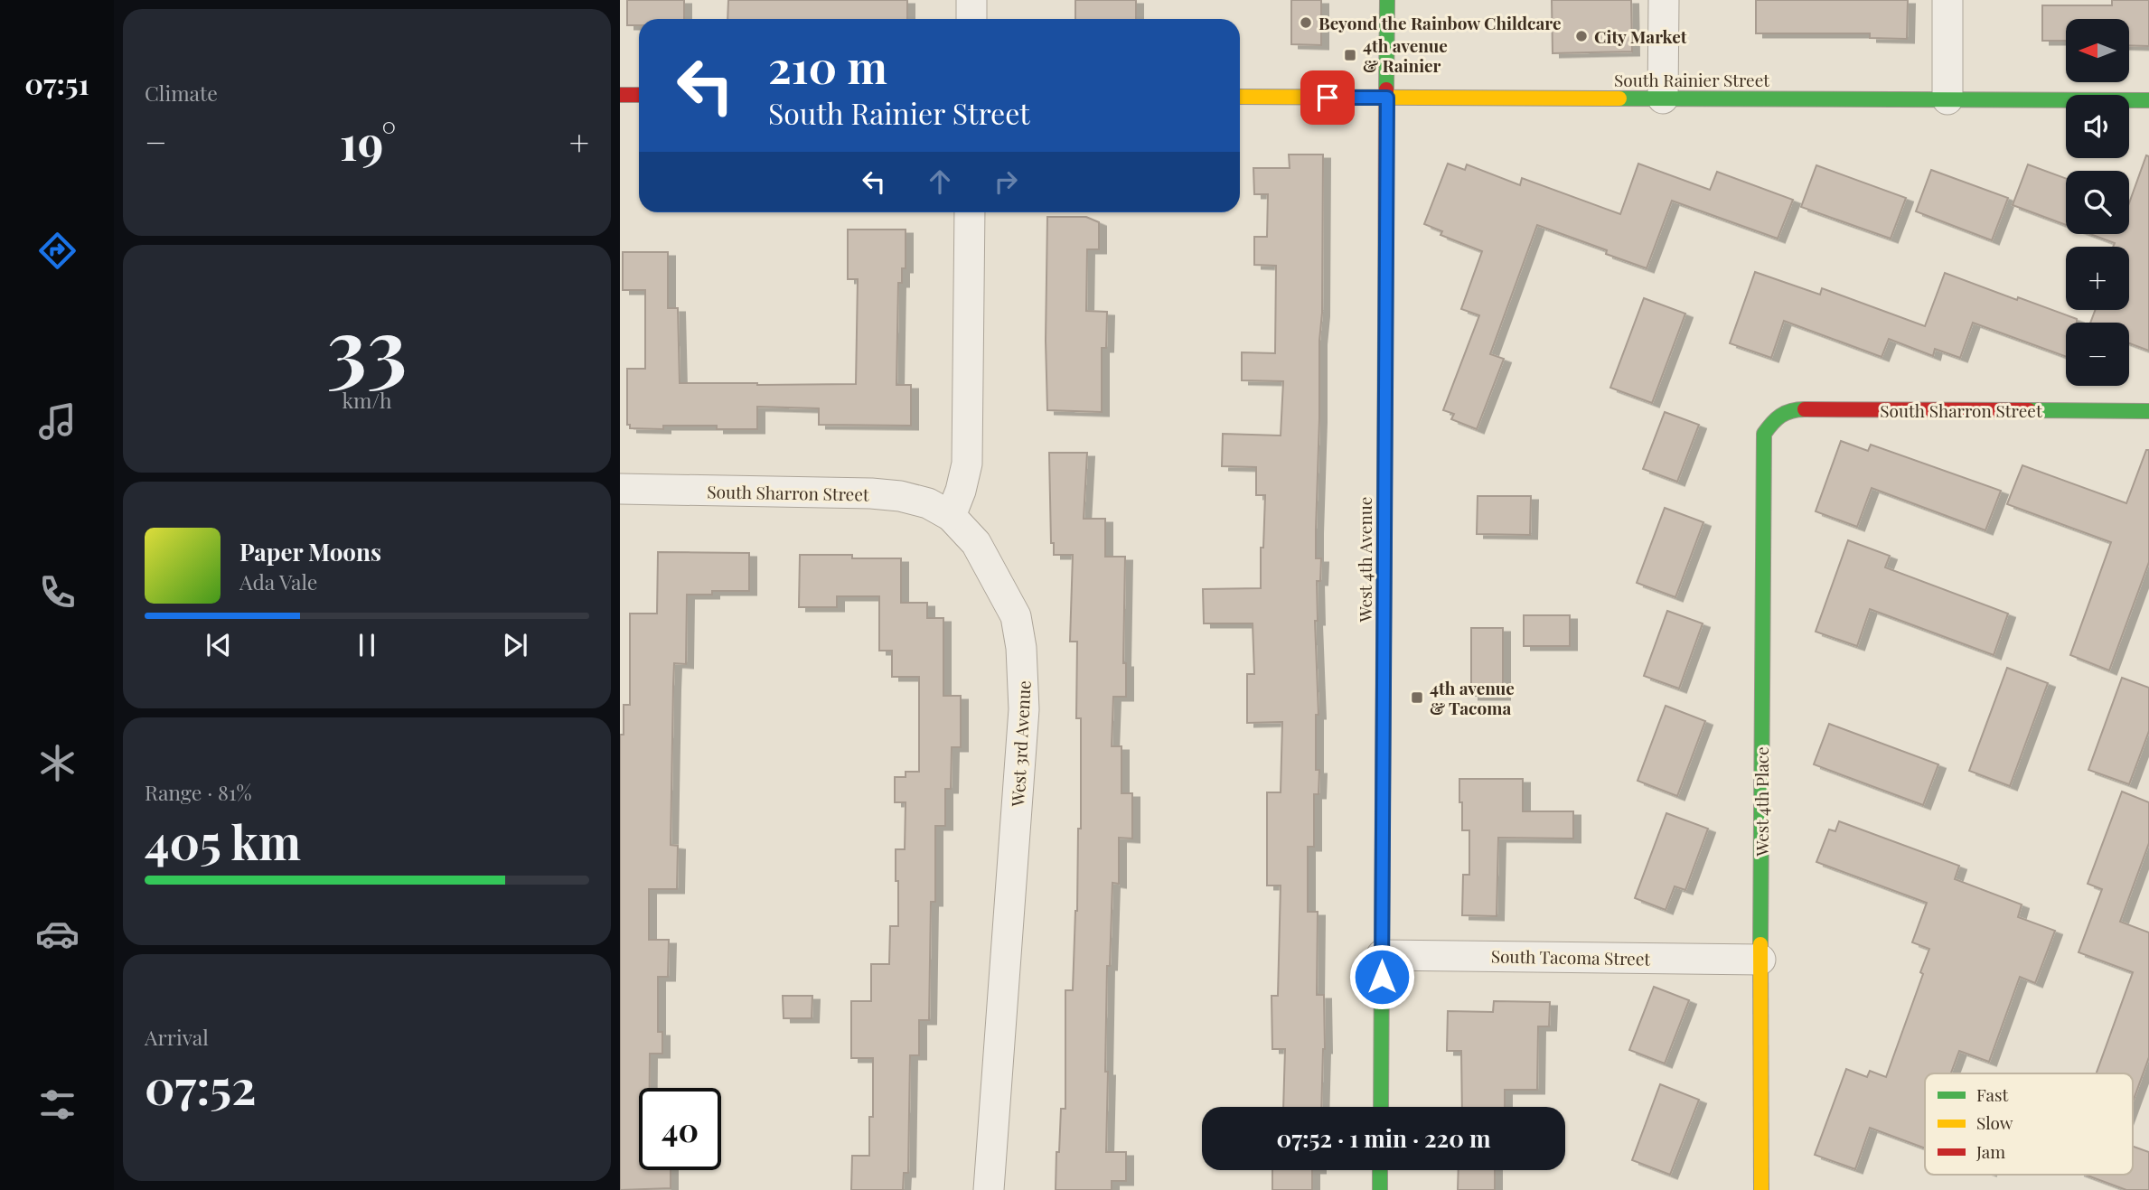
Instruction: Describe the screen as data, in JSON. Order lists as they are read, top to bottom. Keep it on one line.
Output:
{"streets":{"street":["South Rainier Street","South Sharron Street","West 4th Avenue","West 3rd Avenue","West 4th Place","South Tacoma Street"]},"crossings":[["South Rainier Street","West 4th Avenue"],["South Sharron Street","West 3rd Avenue"],["South Sharron Street","West 4th Place"],["West 4th Avenue","South Tacoma Street"],["West 4th Place","South Tacoma Street"]],"places":{"other":["Beyond the Rainbow Childcare","City Market"],"transit":["4th avenue & Rainier","4th avenue & Tacoma"]},"legend":["Fast","Slow","Jam"],"north":"left","page":{"tabs":"07:51","tile":["Climate",["33","km/h"],["Range · 81%","405 km"],["Arrival","07:52"]],"map_buttons":["+","−"],"turn":["210 m","South Rainier Street"],"heat":["−","19°","+"],"song":["Paper Moons","Ada Vale"],"limit":"40","trip":"07:52 · 1 min · 220 m"}}
